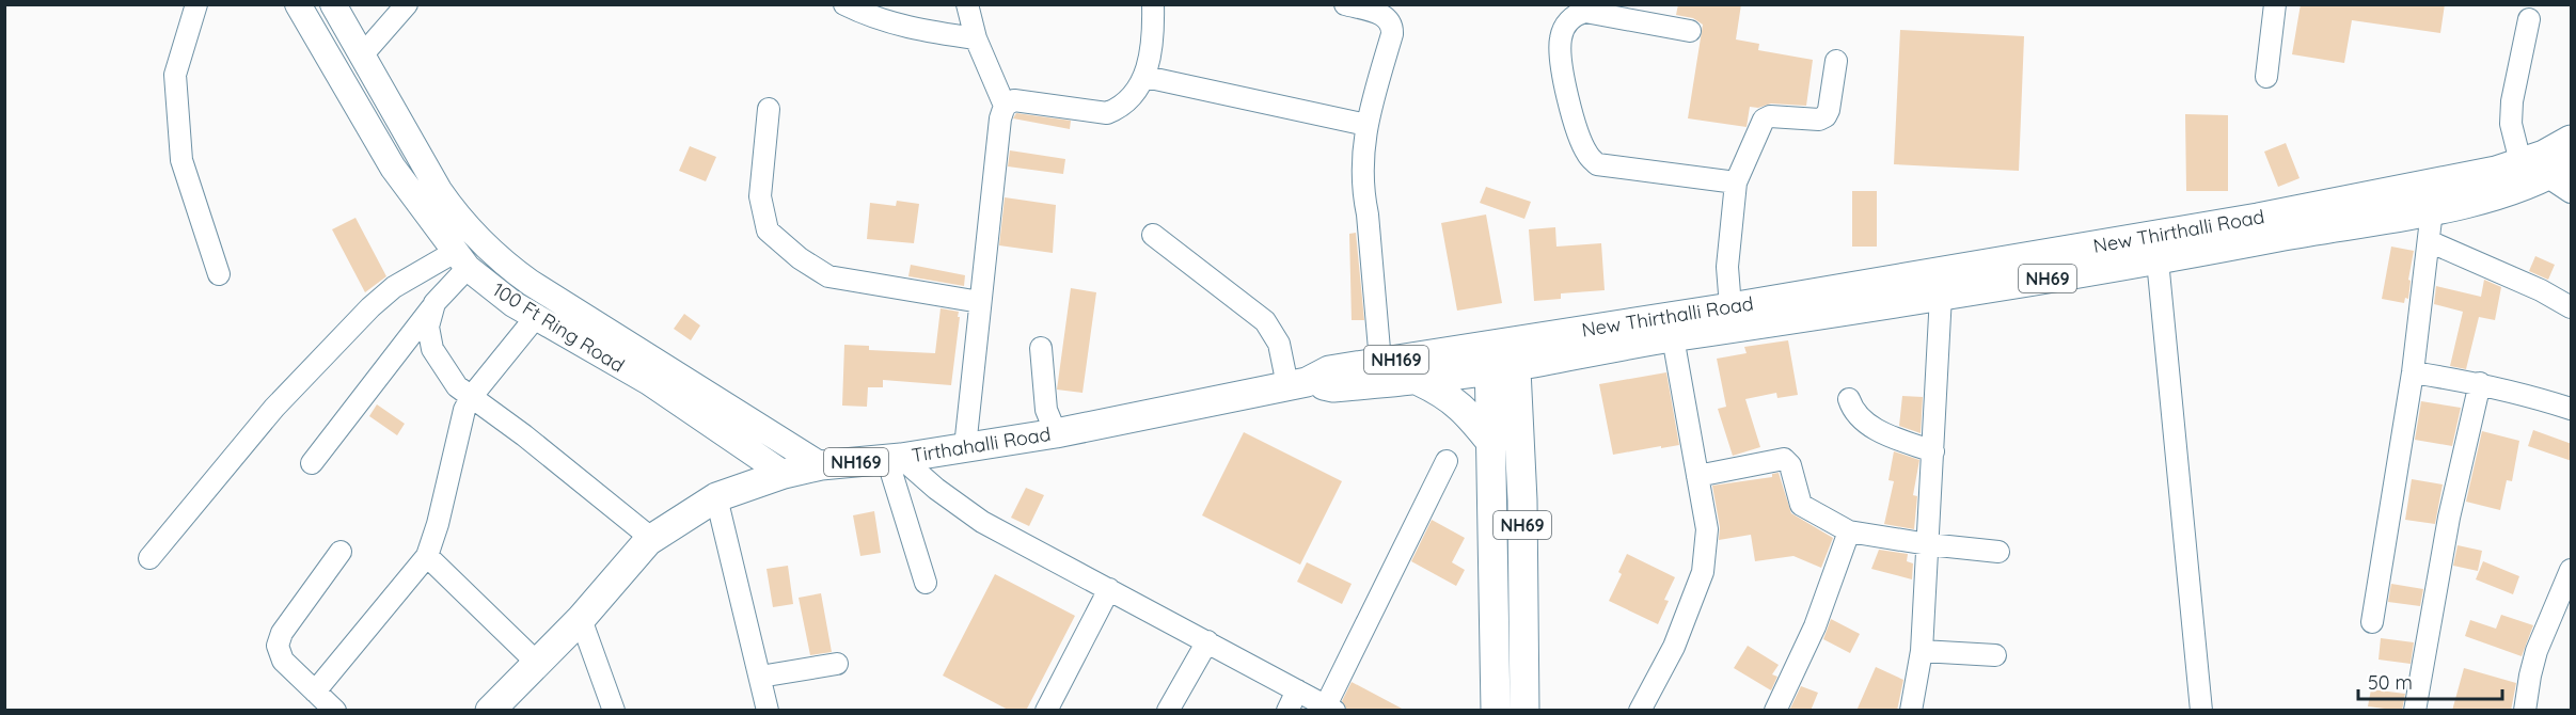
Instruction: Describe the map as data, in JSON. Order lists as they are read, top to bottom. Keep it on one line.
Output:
{"streets":{"highway":["New Thirthalli Road","NH69","NH169","Tirthahalli Road"],"main road":["100 Ft Ring Road"]},"crossings":[["New Thirthalli Road","NH69"],["New Thirthalli Road","NH169"],["New Thirthalli Road","Tirthahalli Road"],["NH69","NH169"],["NH69","Tirthahalli Road"],["100 Ft Ring Road","Tirthahalli Road"],["NH169","Tirthahalli Road"]],"scale_bar":"50 m"}
